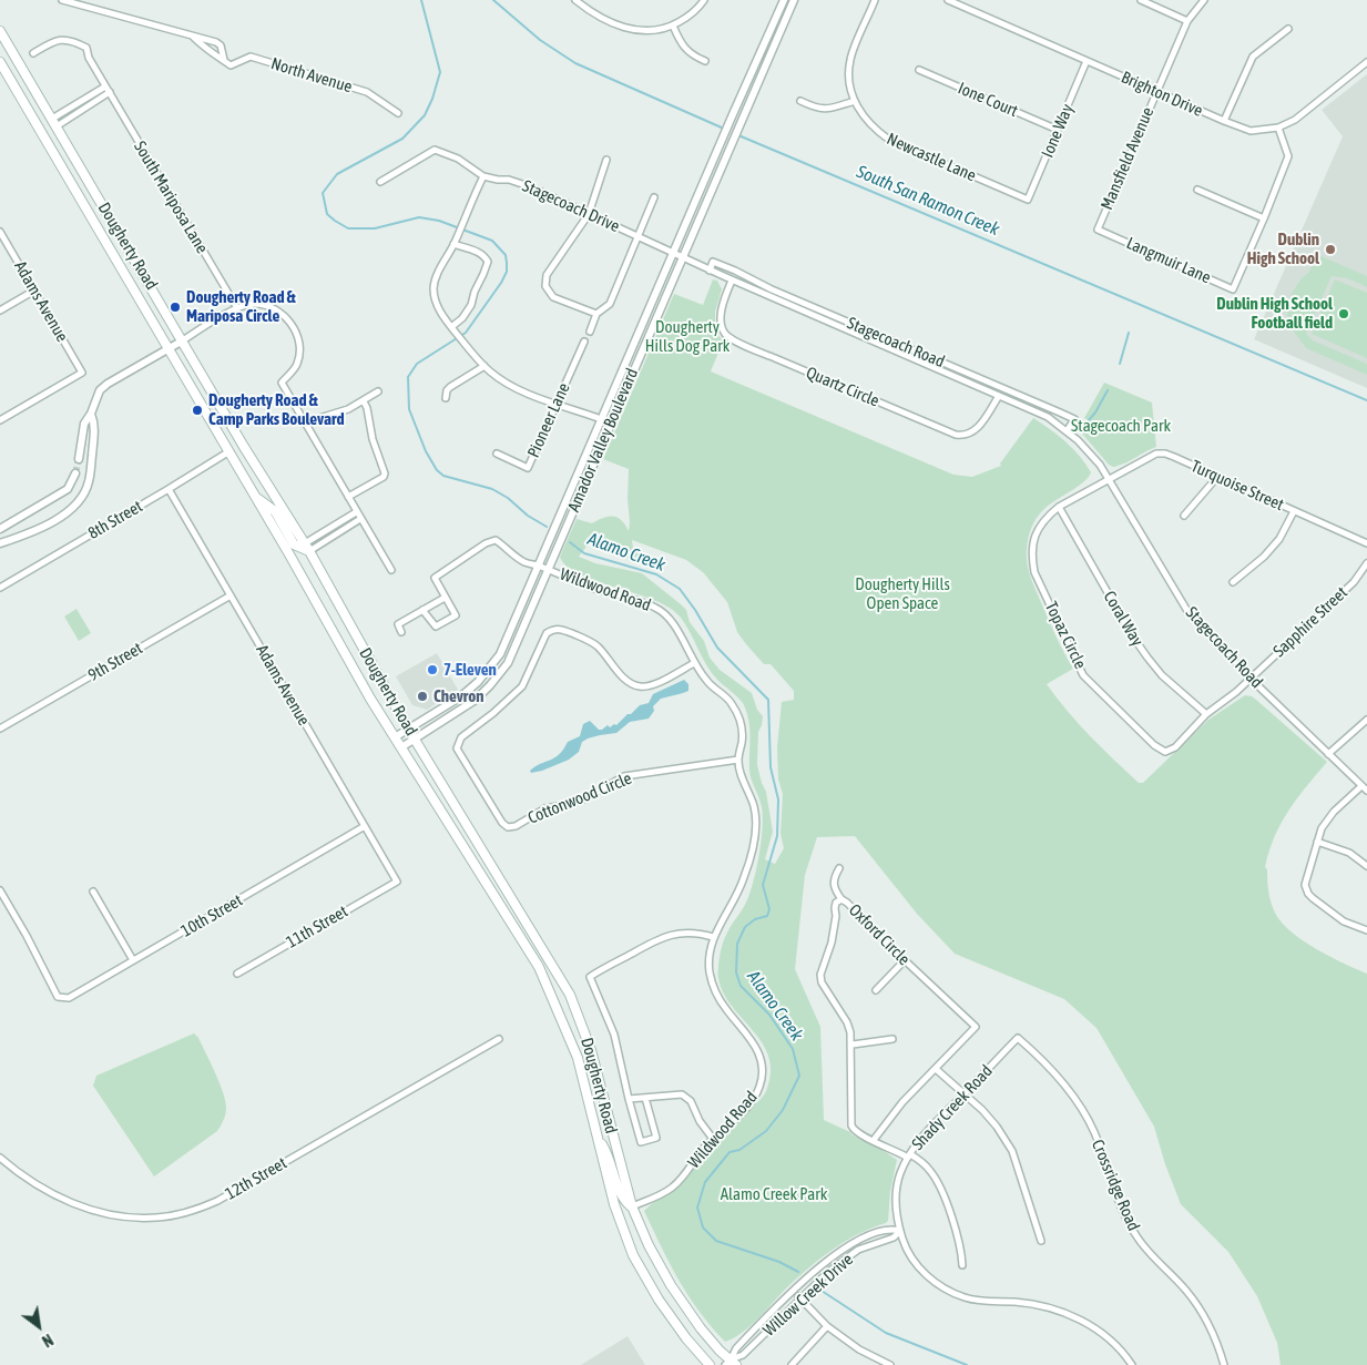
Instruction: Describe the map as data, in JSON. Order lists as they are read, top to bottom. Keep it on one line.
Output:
{"streets":{"main road":["Dougherty Road"],"street":["North Avenue","Brighton Drive","Ione Court","Ione Way","Newcastle Lane","Mansfield Avenue","South Mariposa Lane","Stagecoach Drive","Langmuir Lane","Adams Avenue","Stagecoach Road","Quartz Circle","Pioneer Lane","Amador Valley Boulevard","Turquoise Street","8th Street","Wildwood Road","Coral Way","Sapphire Street","Topaz Circle","9th Street","Cottonwood Circle","10th Street","11th Street","Oxford Circle","Shady Creek Road","12th Street","Crossridge Road","Willow Creek Drive"]},"crossings":[["Brighton Drive","Ione Way"],["Brighton Drive","Mansfield Avenue"],["Brighton Drive","Langmuir Lane"],["Ione Court","Ione Way"],["Ione Way","Newcastle Lane"],["Mansfield Avenue","Langmuir Lane"],["Stagecoach Drive","Stagecoach Road"],["Stagecoach Drive","Amador Valley Boulevard"],["Dougherty Road","Amador Valley Boulevard"],["Dougherty Road","8th Street"],["Dougherty Road","Wildwood Road"],["Dougherty Road","Willow Creek Drive"],["Adams Avenue","8th Street"],["Adams Avenue","9th Street"],["Adams Avenue","10th Street"],["Adams Avenue","11th Street"],["Stagecoach Road","Quartz Circle"],["Stagecoach Road","Amador Valley Boulevard"],["Stagecoach Road","Turquoise Street"],["Stagecoach Road","Sapphire Street"],["Stagecoach Road","Topaz Circle"],["Amador Valley Boulevard","Wildwood Road"],["Turquoise Street","Topaz Circle"],["Wildwood Road","Cottonwood Circle"],["Coral Way","Topaz Circle"],["Sapphire Street","Topaz Circle"],["Oxford Circle","Shady Creek Road"],["Shady Creek Road","Crossridge Road"],["Shady Creek Road","Willow Creek Drive"]],"water":["South San Ramon Creek","Alamo Creek"],"parks":["Dougherty Hills Dog Park","Stagecoach Park","Dougherty Hills Open Space","Alamo Creek Park"],"places":["Dublin High School","Dougherty Road & Mariposa Circle","Dublin High School Football field","Dougherty Road & Camp Parks Boulevard","7-Eleven","Chevron"],"north":"bottom right"}
